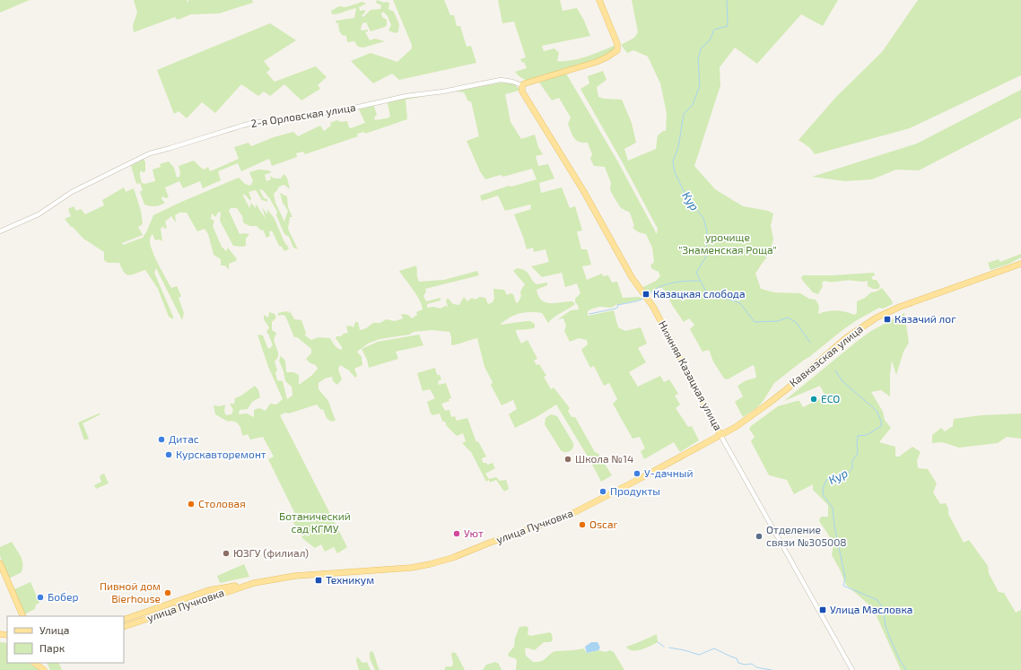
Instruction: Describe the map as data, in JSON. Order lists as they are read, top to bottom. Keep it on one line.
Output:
{"streets":{"main road":["Кавказская улица","Нижняя Казацкая улица","улица Пучковка"],"street":["2-я Орловская улица"]},"crossings":[["2-я Орловская улица","Нижняя Казацкая улица"],["Кавказская улица","Нижняя Казацкая улица"],["Кавказская улица","улица Пучковка"],["Нижняя Казацкая улица","улица Пучковка"]],"water":["Кур"],"parks":["урочище \"Знаменская Роща\"","Ботанический сад КГМУ"],"places":{"transit":["Казацкая слобода","Казачий лог","Техникум","Улица Масловка"],"other":["ECO","Дитас","Курскавторемонт","Школа №14","У-дачный","Продукты","Столовая","Oscar","Уют","Отделение связи №305008","ЮЗГУ (филиал)","Пивной дом Bierhouse","Бобер"]},"legend":["Улица","Парк"]}
